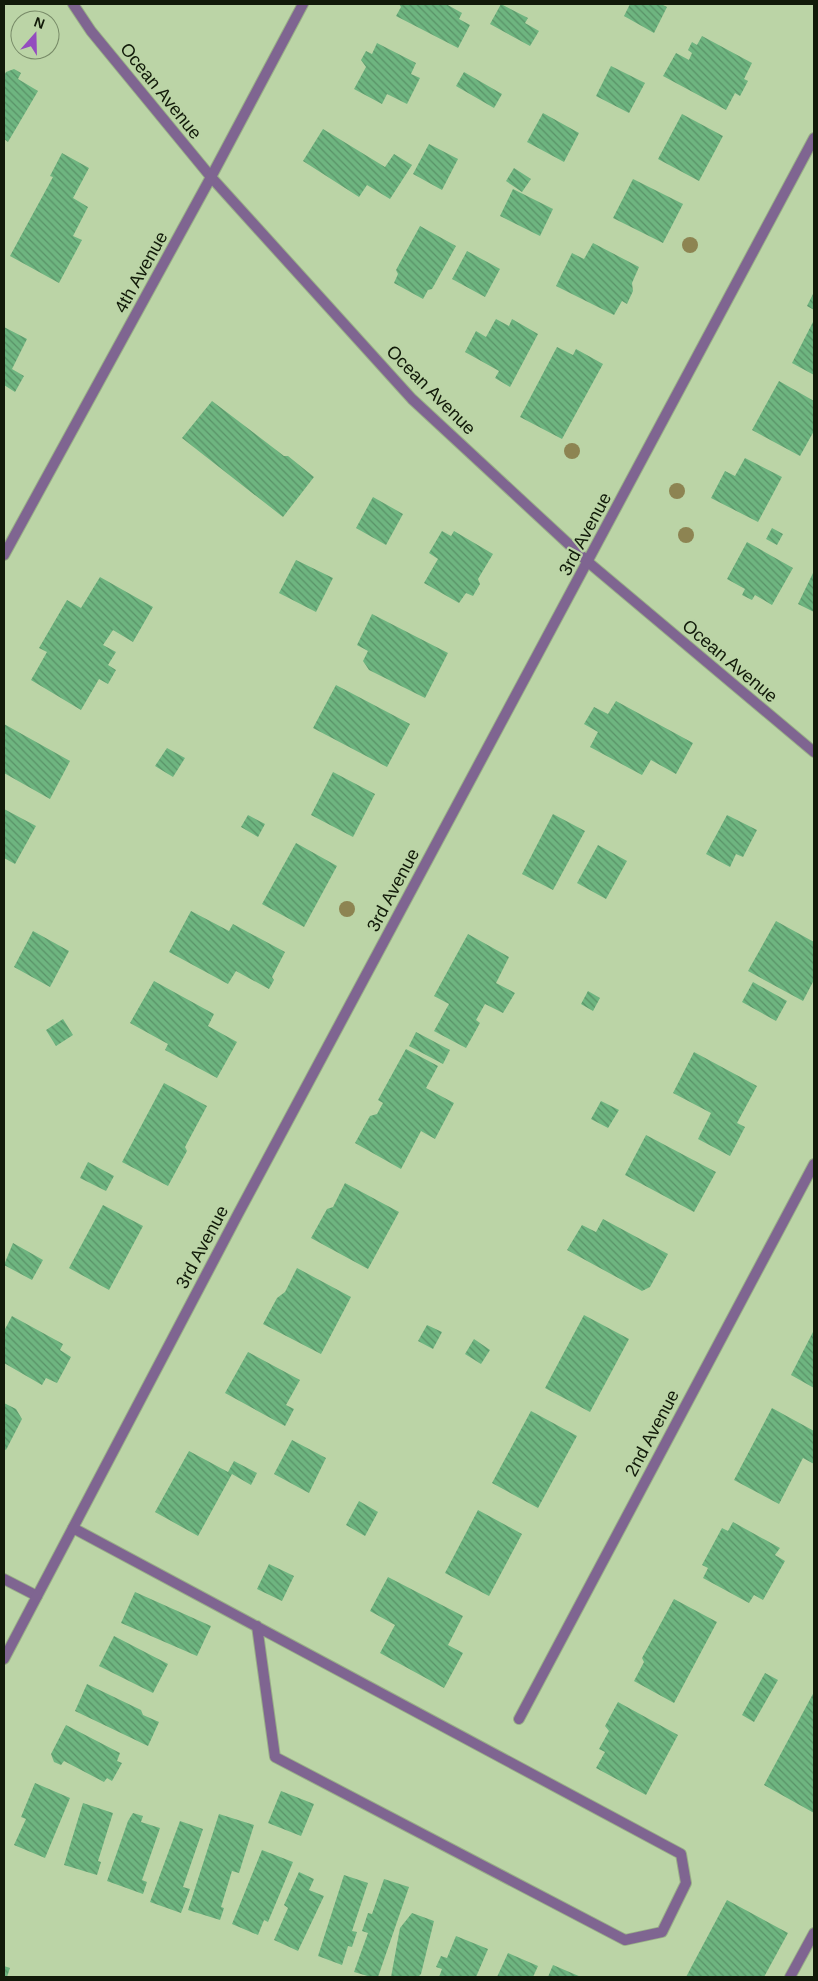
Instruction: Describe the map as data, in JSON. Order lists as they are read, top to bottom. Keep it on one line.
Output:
{"streets":{"street":["Ocean Avenue","4th Avenue","3rd Avenue","2nd Avenue"]},"crossings":[["Ocean Avenue","4th Avenue"],["Ocean Avenue","3rd Avenue"]],"north":"top"}
